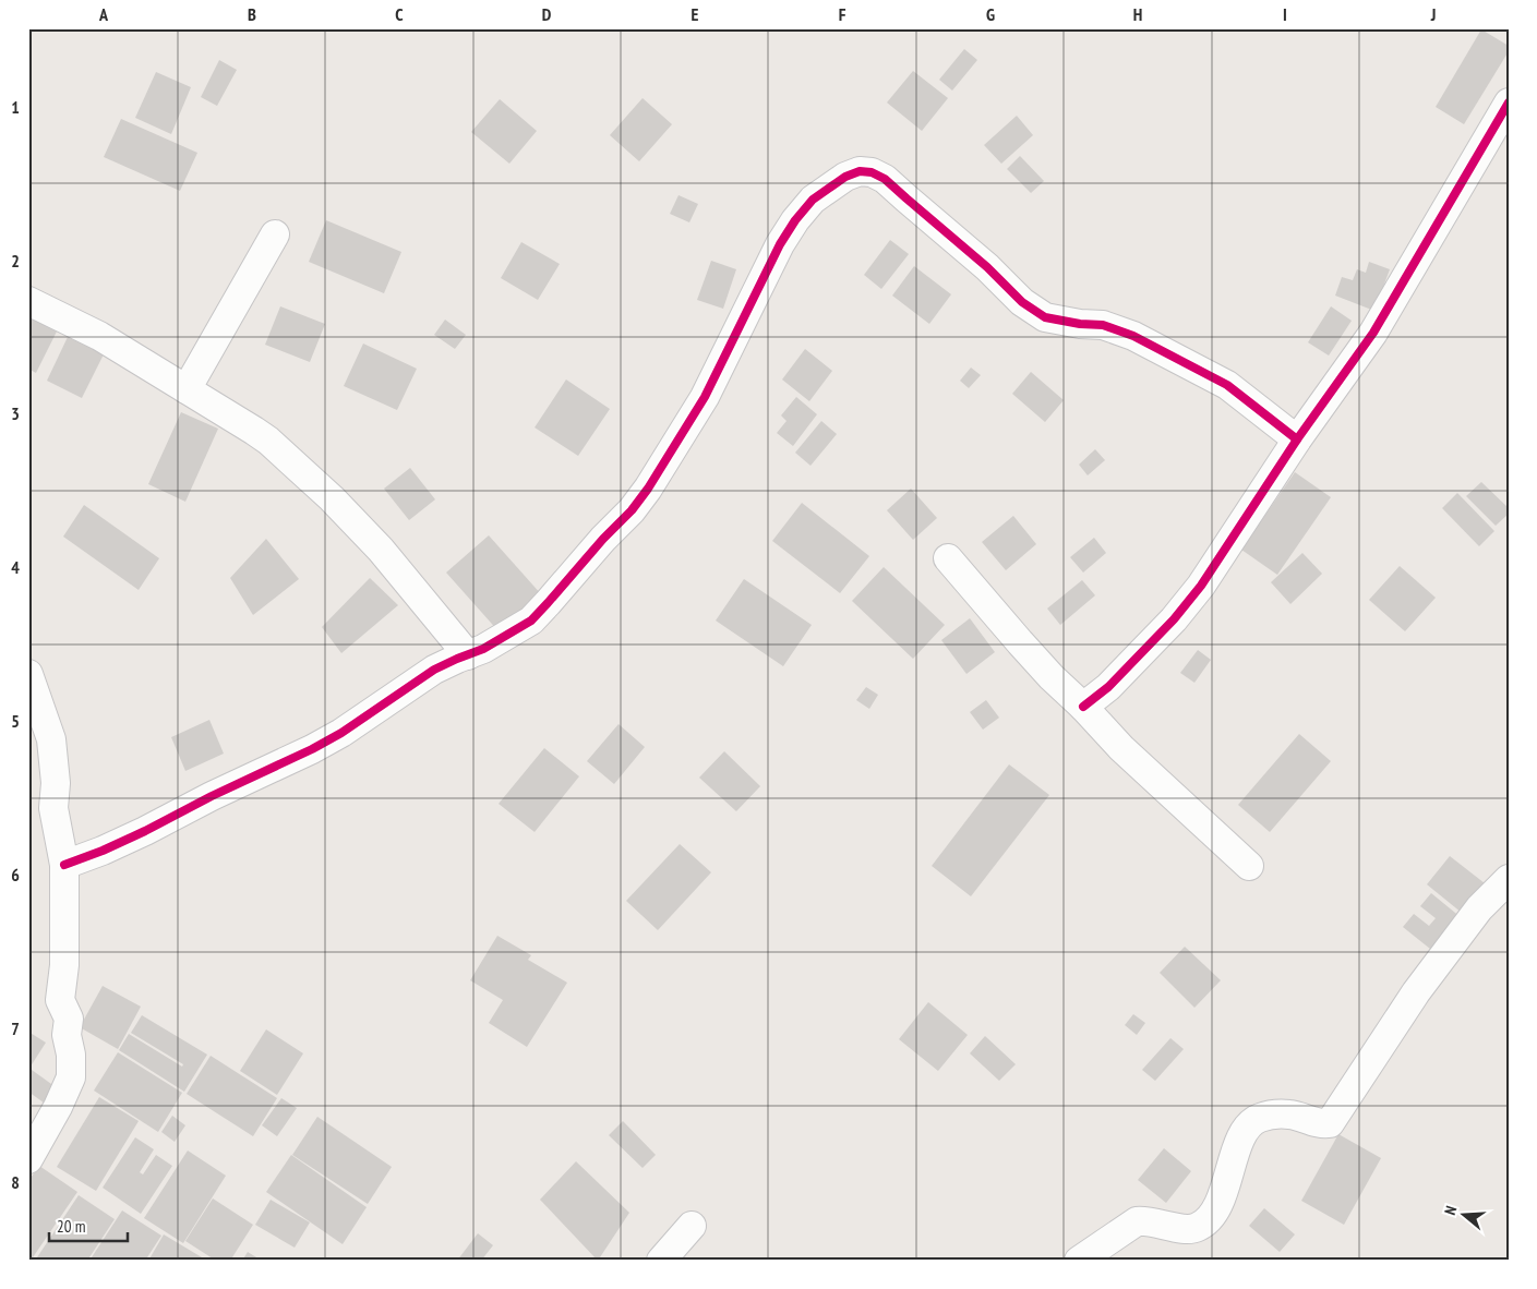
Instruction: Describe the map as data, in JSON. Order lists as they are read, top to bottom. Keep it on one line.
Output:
{"scale_bar":"20 m","north":"left","grid":{"columns":["A","B","C","D","E","F","G","H","I","J"],"rows":["1","2","3","4","5","6","7","8"]}}
